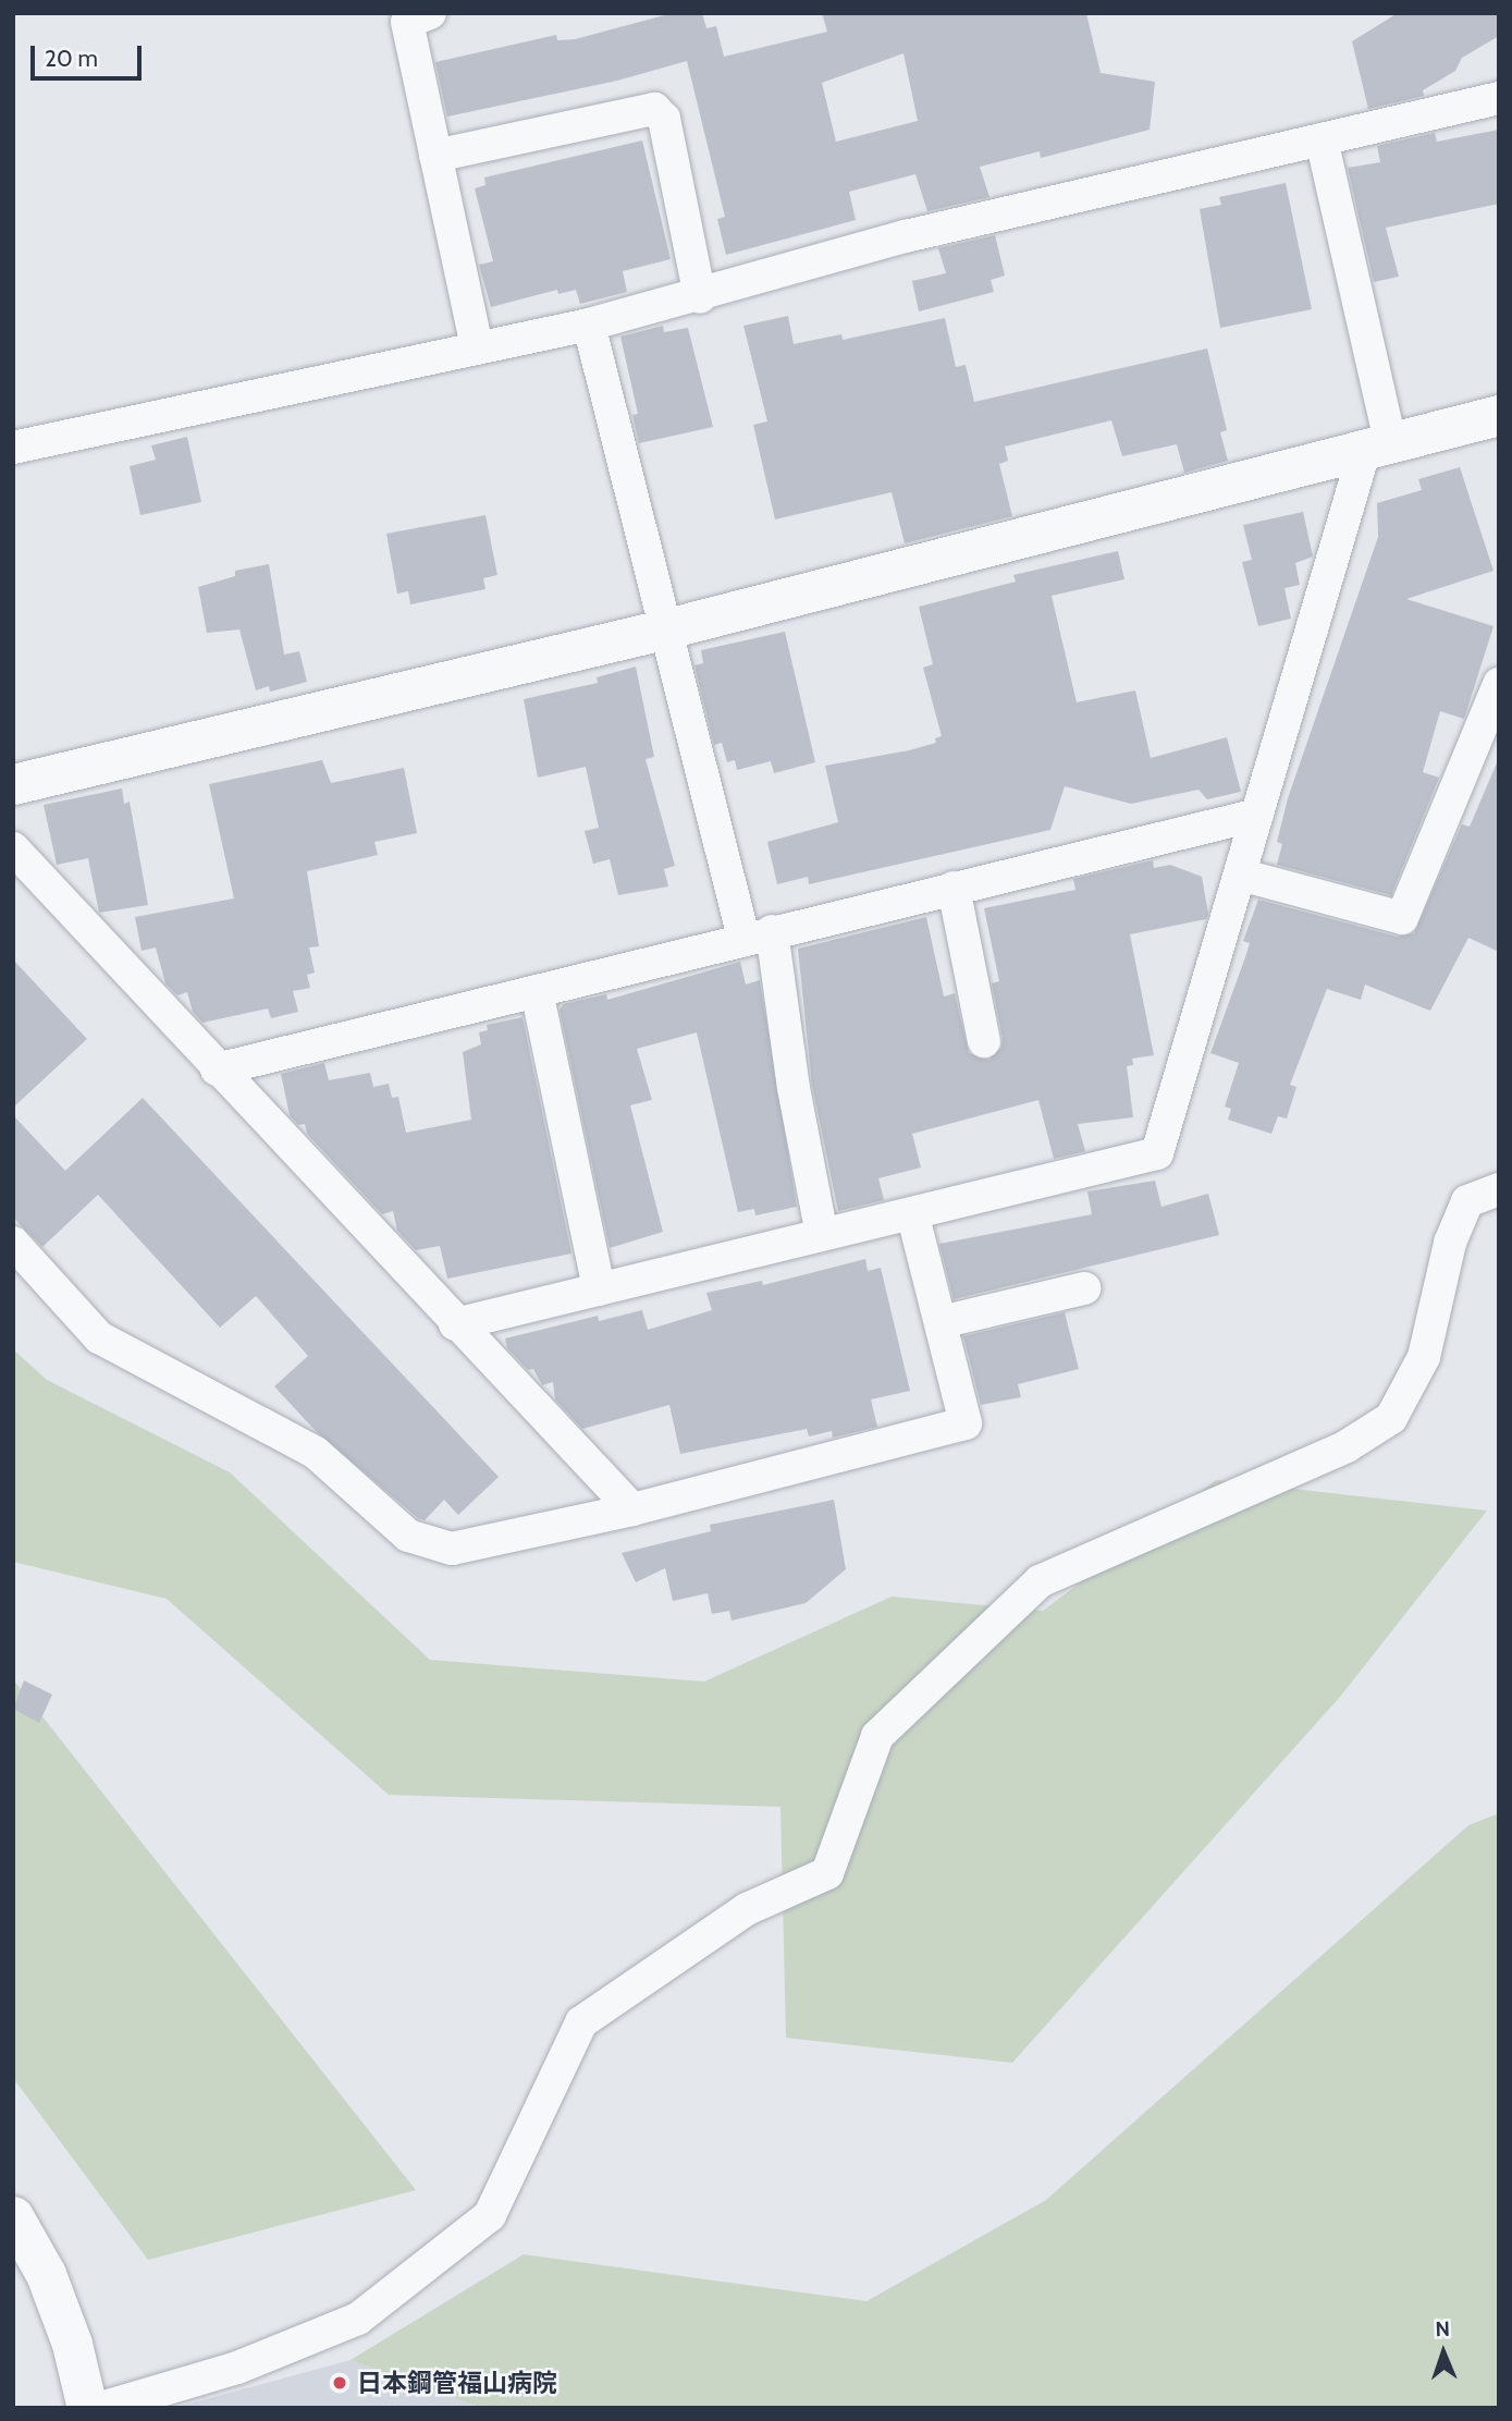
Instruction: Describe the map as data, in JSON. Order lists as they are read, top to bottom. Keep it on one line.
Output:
{"places":["日本鋼管福山病院"],"scale_bar":"20 m","north":"top"}
